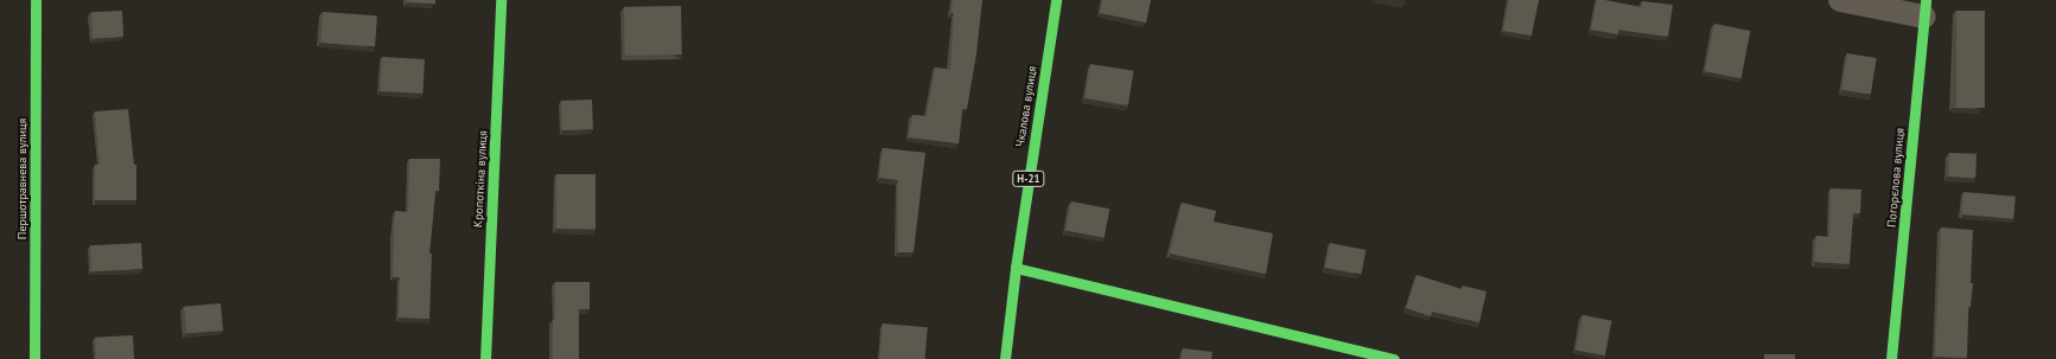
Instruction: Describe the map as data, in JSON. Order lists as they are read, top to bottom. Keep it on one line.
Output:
{"streets":{"street":["Чкалова вулиця","Погорєлова вулиця","Першотравнева вулиця","Кропоткіна вулиця","Н-21"]}}
